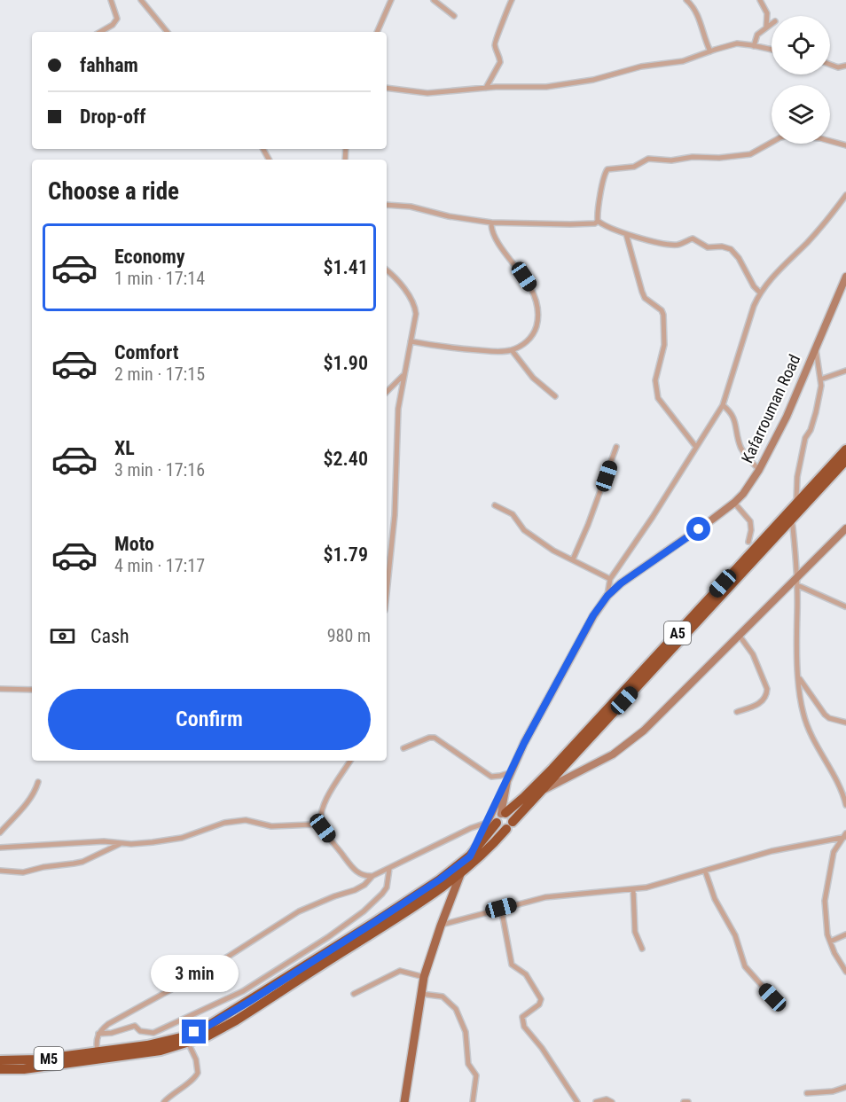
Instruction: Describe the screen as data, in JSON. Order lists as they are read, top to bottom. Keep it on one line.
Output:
{"streets":{"highway":["A5","M5"],"main road":["Kafarrouman Road"]},"crossings":[["Kafarrouman Road","A5"],["A5","M5"]],"page":{"banner":["fahham","Drop-off"],"heading":"Choose a ride","list":[{"name":"Economy","note":"1 min · 17:14","value":"$1.41"},{"name":"Comfort","note":"2 min · 17:15","value":"$1.90"},{"name":"XL","note":"3 min · 17:16","value":"$2.40"},{"name":"Moto","note":"4 min · 17:17","value":"$1.79"}],"pay":["Cash","980 m"],"buttons":"Confirm","bubble":"3 min"}}
